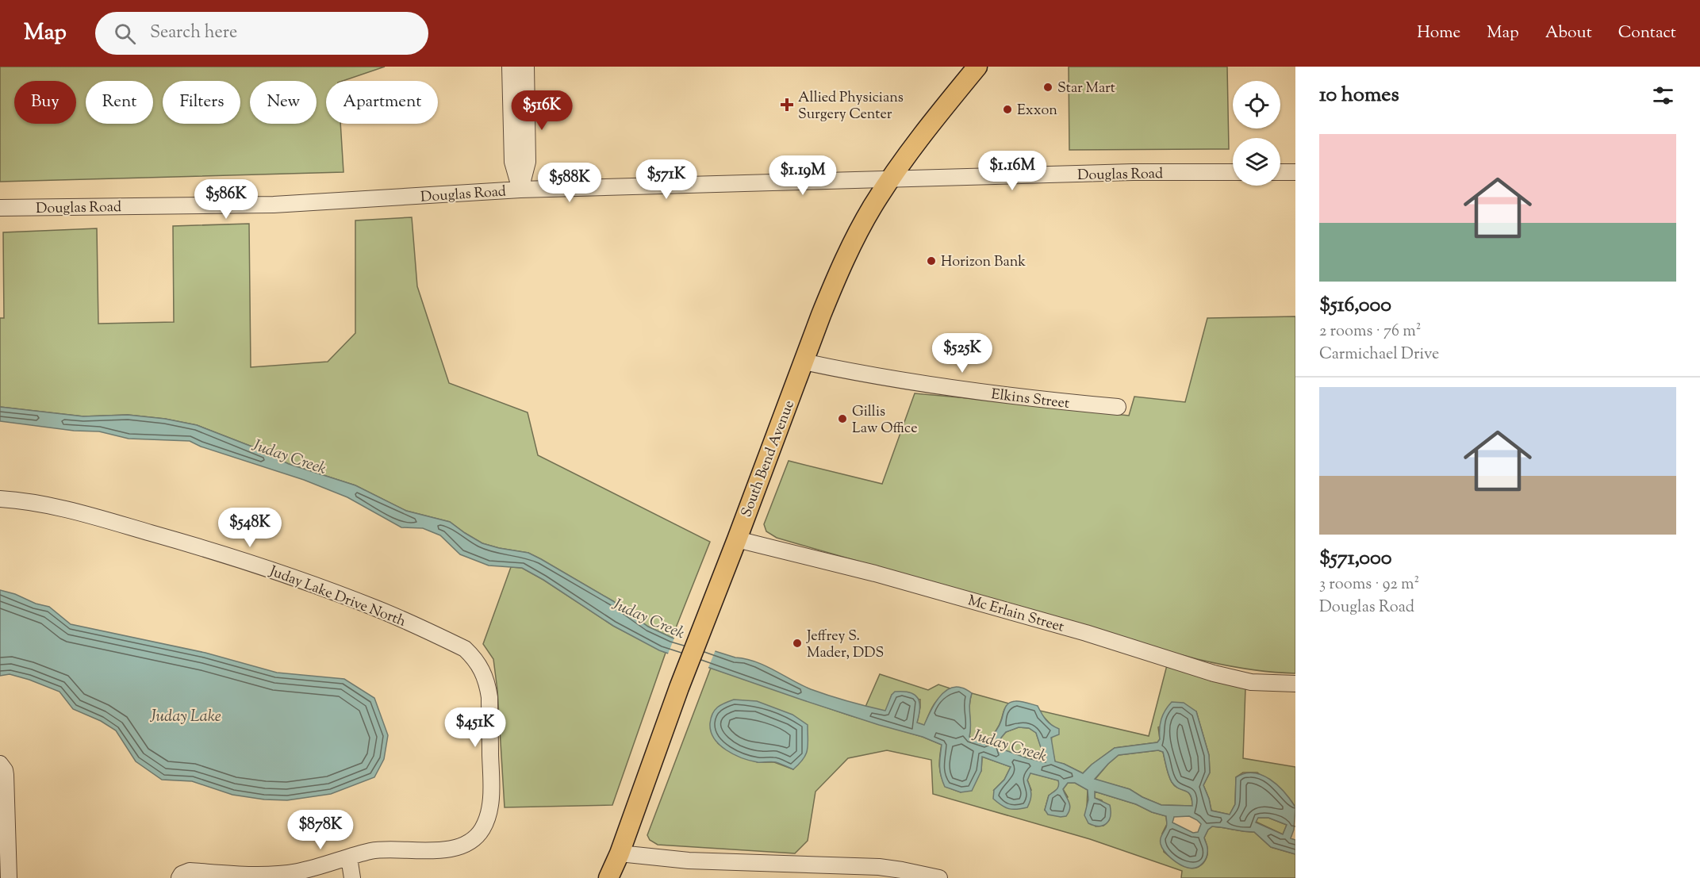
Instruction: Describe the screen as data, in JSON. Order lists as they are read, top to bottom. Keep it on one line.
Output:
{"streets":{"main road":["South Bend Avenue"],"street":["Douglas Road","Elkins Street","Juday Lake Drive North","Mc Erlain Street"]},"crossings":[["Douglas Road","South Bend Avenue"],["Elkins Street","South Bend Avenue"],["South Bend Avenue","Mc Erlain Street"]],"water":["Juday Creek","Juday Lake"],"places":{"other":["Star Mart","Exxon","Horizon Bank","Gillis Law Office","Jeffrey S. Mader, DDS"],"health":["Allied Physicians Surgery Center"]},"page":{"header":"Map","search":"Search here","nav":["Home","Map","About","Contact"],"heading":"10 homes","chip":["Buy","Rent","Filters","New","Apartment"],"price":["$516K","$1.16M","$1.19M","$571K","$588K","$586K","$525K","$548K","$451K","$878K"],"list":[{"name":"$516,000","note":"2 rooms · 76 m² · Carmichael Drive"},{"name":"$571,000","note":"3 rooms · 92 m² · Douglas Road"}]}}
